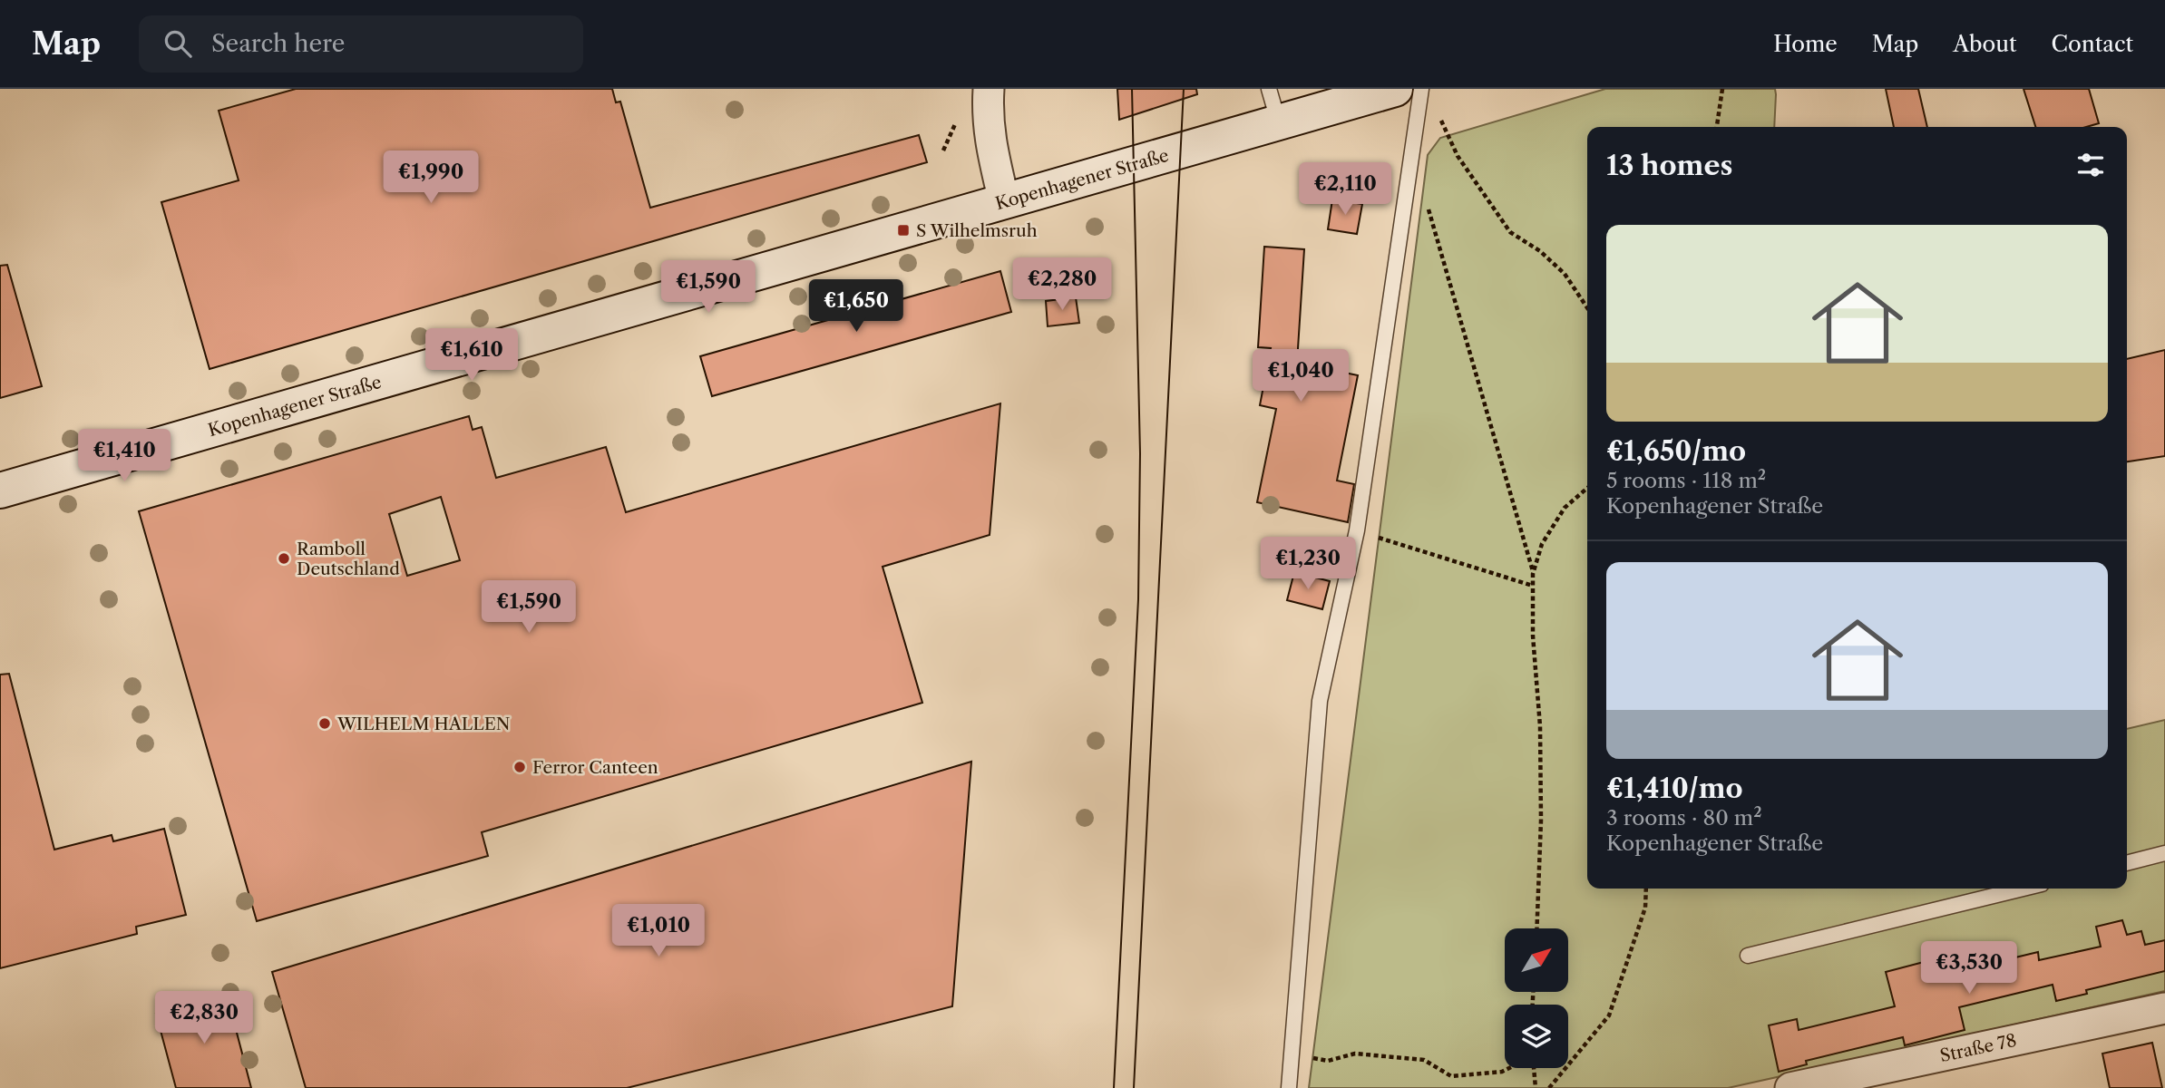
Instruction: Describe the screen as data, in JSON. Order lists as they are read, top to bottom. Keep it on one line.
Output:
{"streets":{"main road":["Kopenhagener Straße"],"street":["Straße 78"]},"places":{"transit":["S Wilhelmsruh"],"other":["Ramboll Deutschland","WILHELM HALLEN","Ferror Canteen"]},"north":"top right","page":{"header":"Map","search":"Search here","nav":["Home","Map","About","Contact"],"heading":"13 homes","price":["€1,990","€2,110","€2,280","€1,590","€1,650","€1,610","€1,040","€1,410","€1,230","€1,590","€1,010","€3,530","€2,830"],"list":[{"name":"€1,650/mo","note":"5 rooms · 118 m² · Kopenhagener Straße"},{"name":"€1,410/mo","note":"3 rooms · 80 m² · Kopenhagener Straße"}]}}
